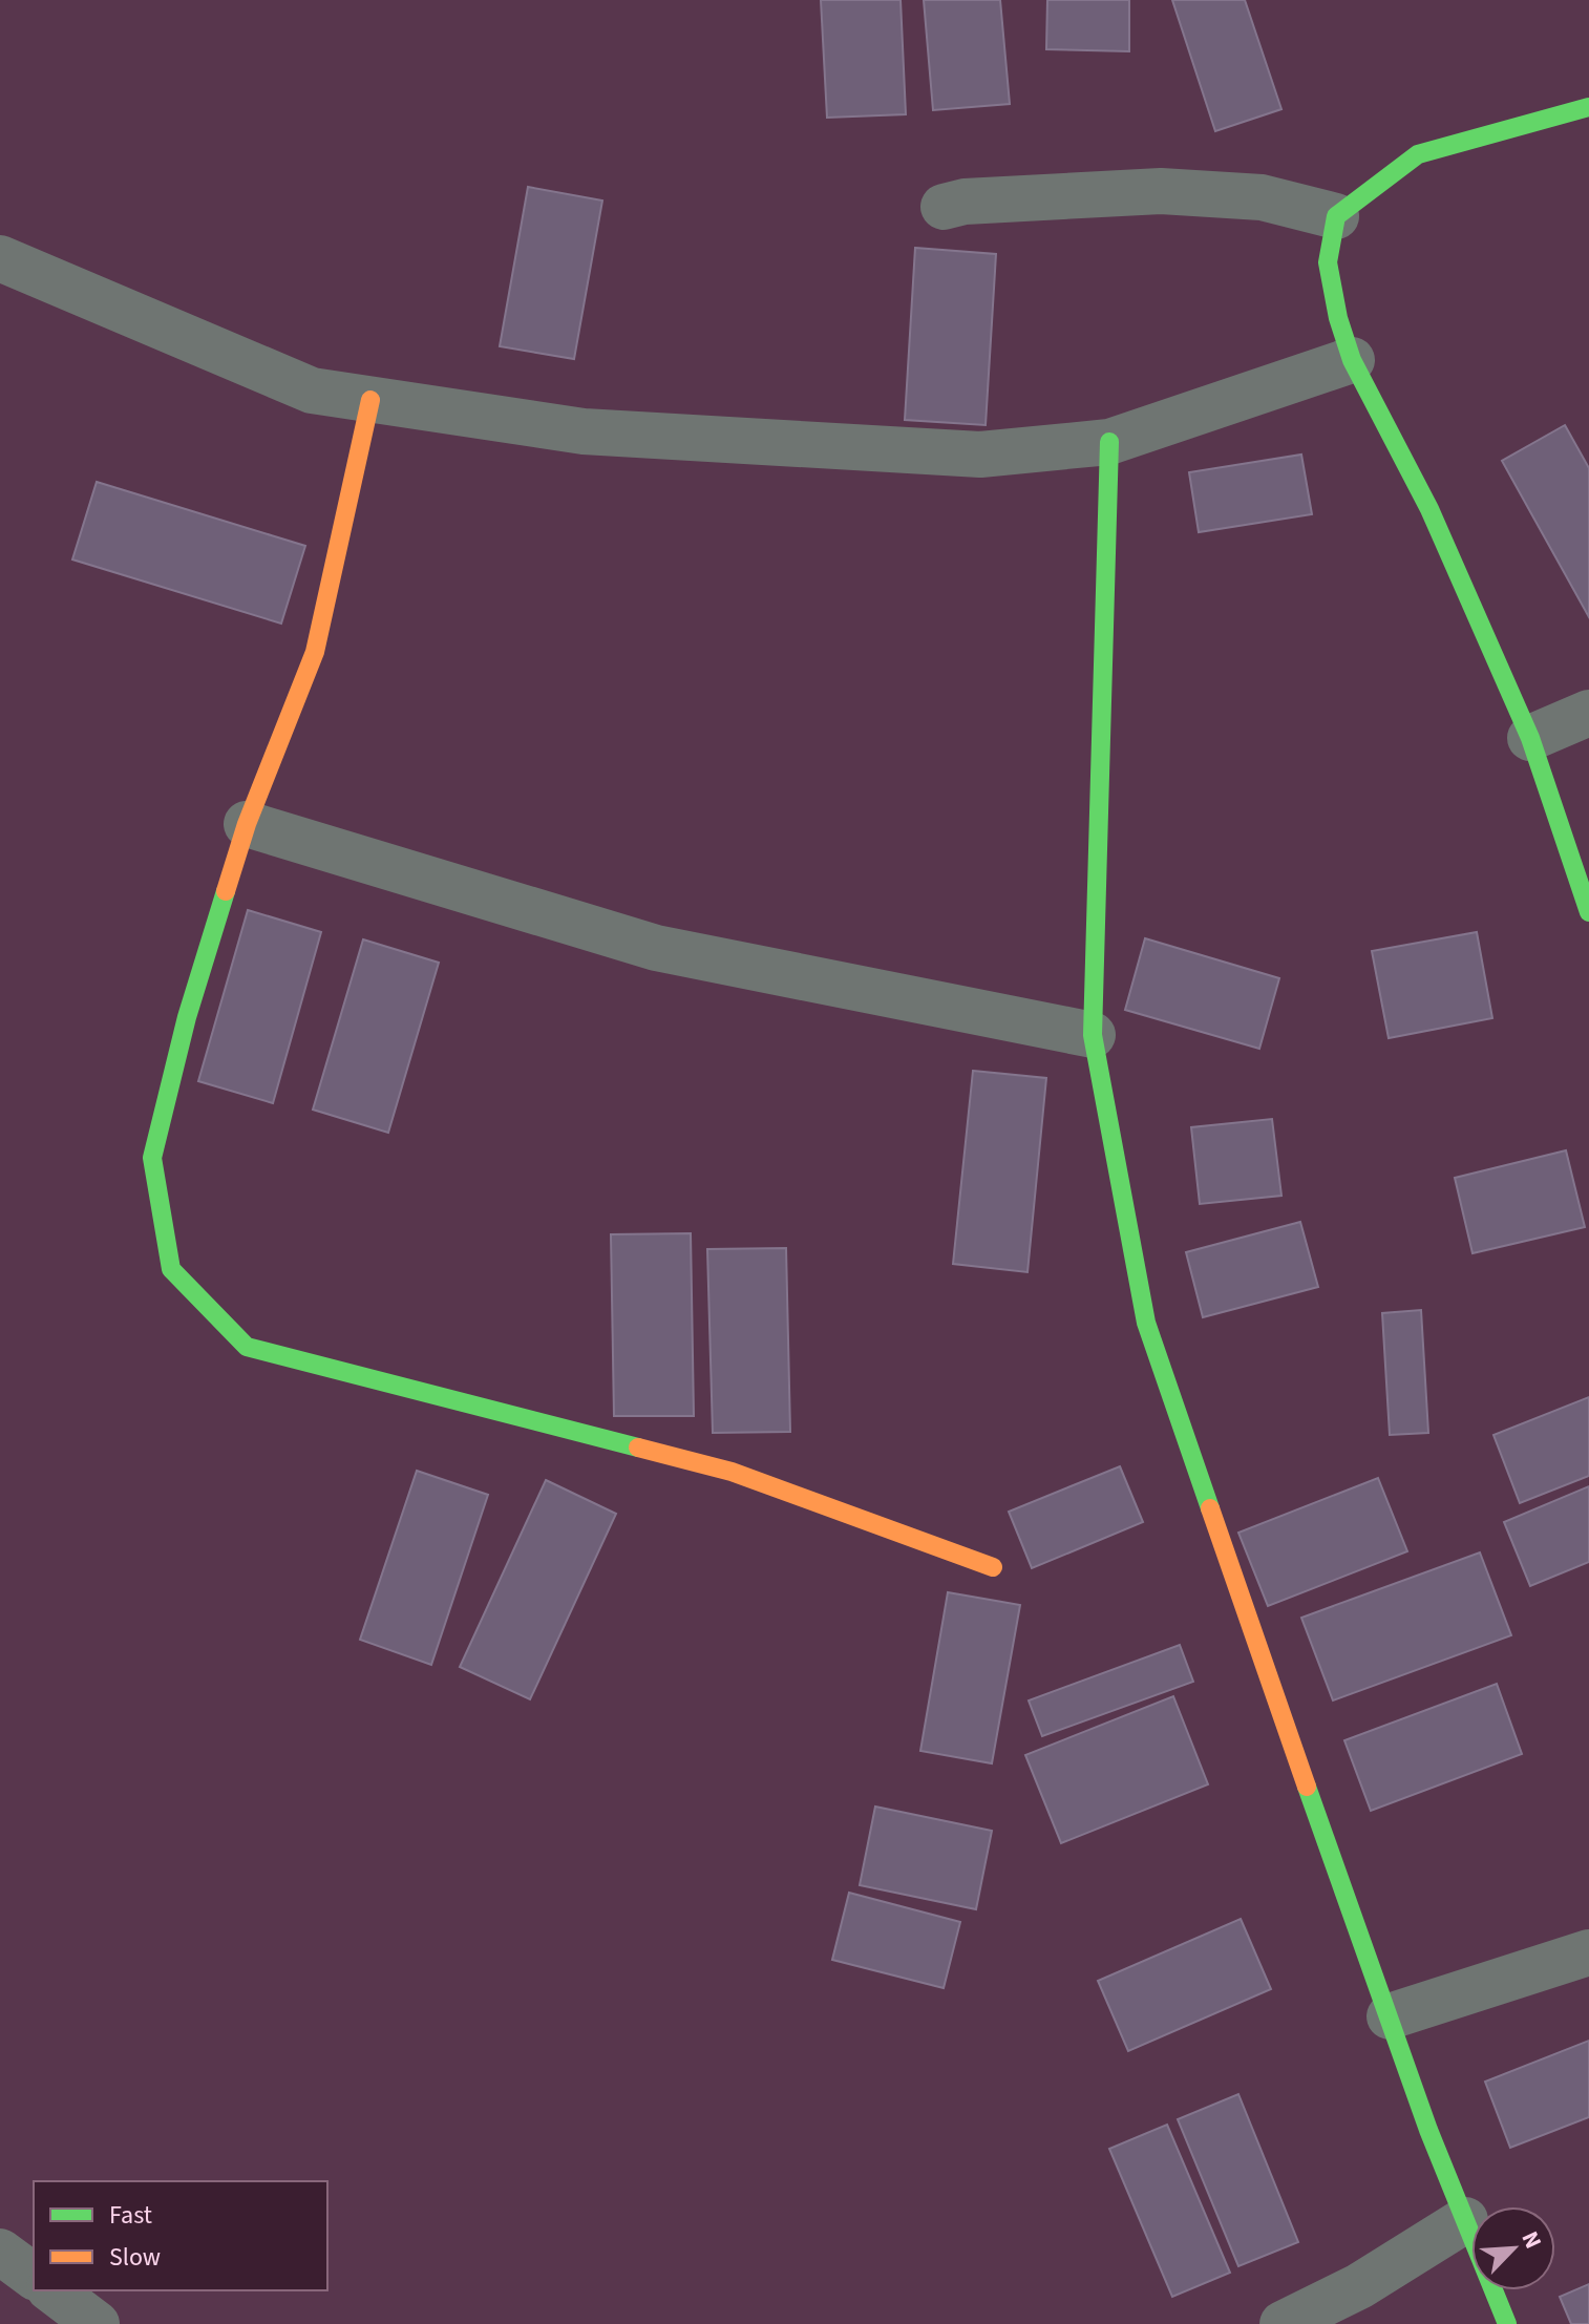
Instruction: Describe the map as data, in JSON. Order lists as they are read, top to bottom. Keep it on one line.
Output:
{"legend":["Fast","Slow"],"north":"top right"}
